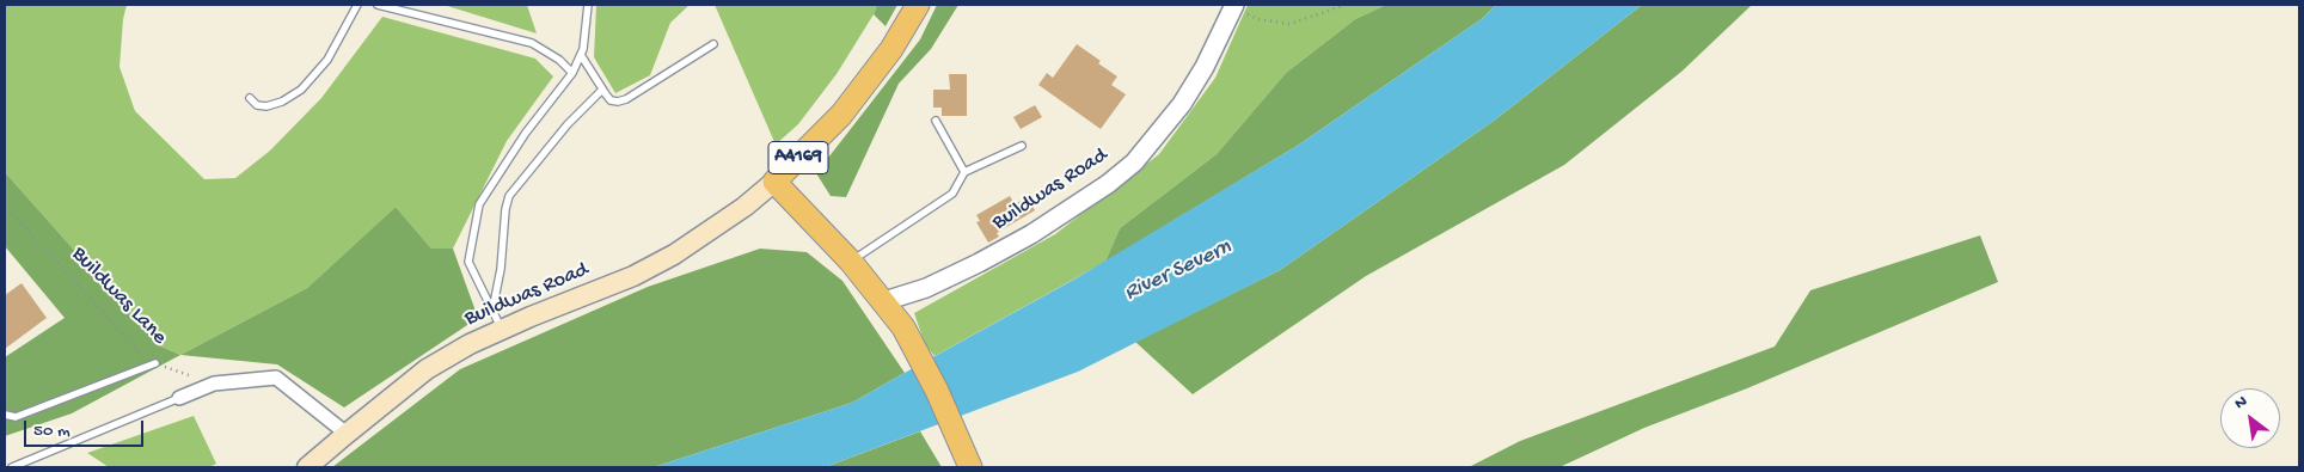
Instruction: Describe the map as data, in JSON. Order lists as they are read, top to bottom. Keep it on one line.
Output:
{"streets":{"main road":["A4169","Buildwas Road"],"path":["Buildwas Lane"]},"crossings":[["A4169","Buildwas Road"]],"water":["River Severn"],"scale_bar":"50 m","north":"top left"}
